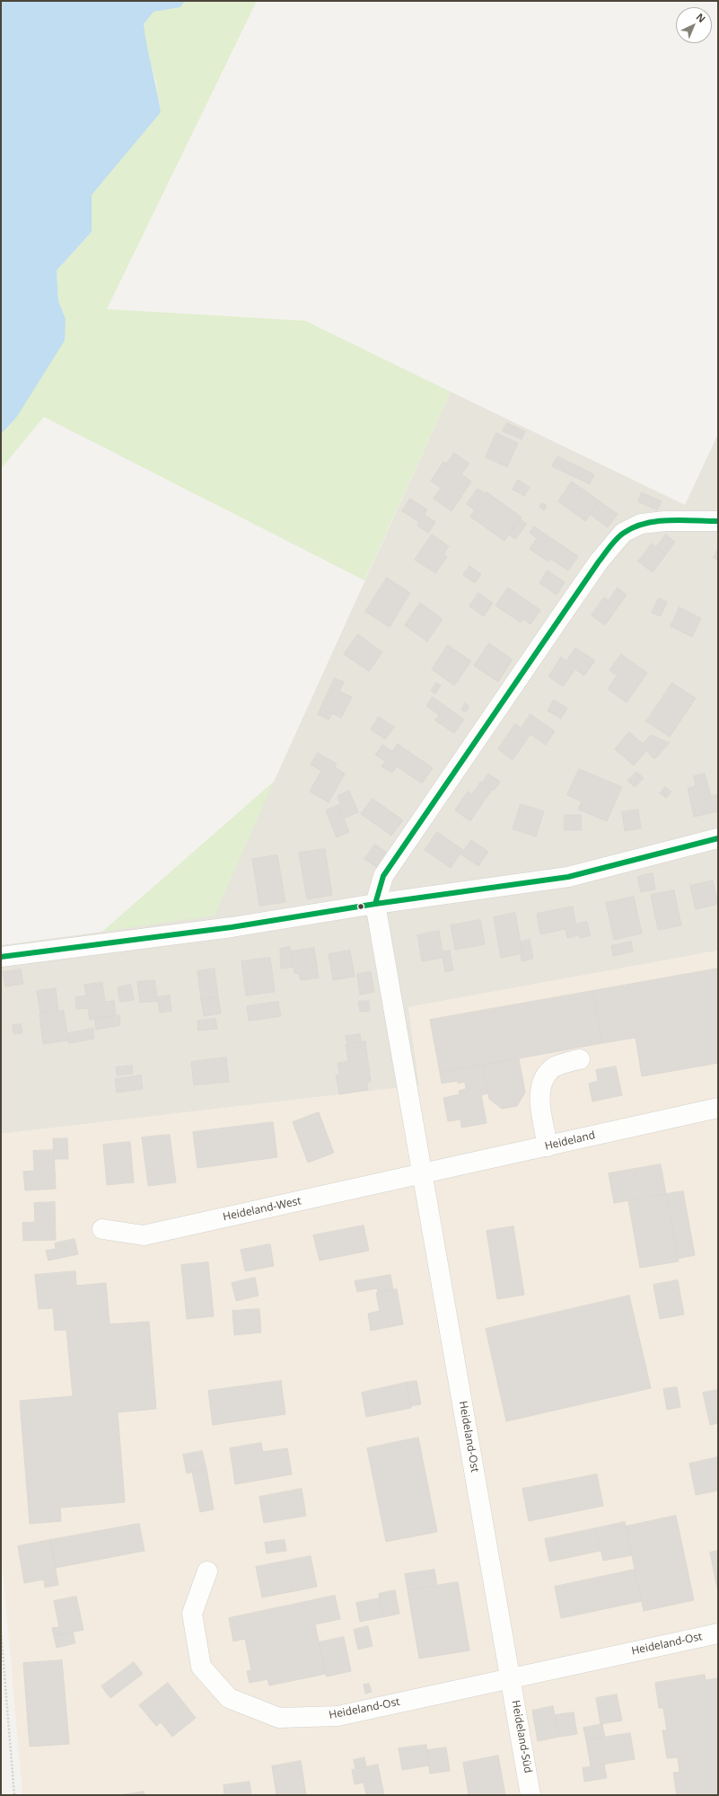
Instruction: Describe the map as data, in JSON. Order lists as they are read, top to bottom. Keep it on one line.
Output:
{"streets":{"street":["Heideland","Heideland-West","Heideland-Ost","Heideland-Süd"]},"crossings":[["Heideland","Heideland-West"],["Heideland","Heideland-Ost"],["Heideland-West","Heideland-Ost"],["Heideland-Ost","Heideland-Süd"]],"north":"top right"}
